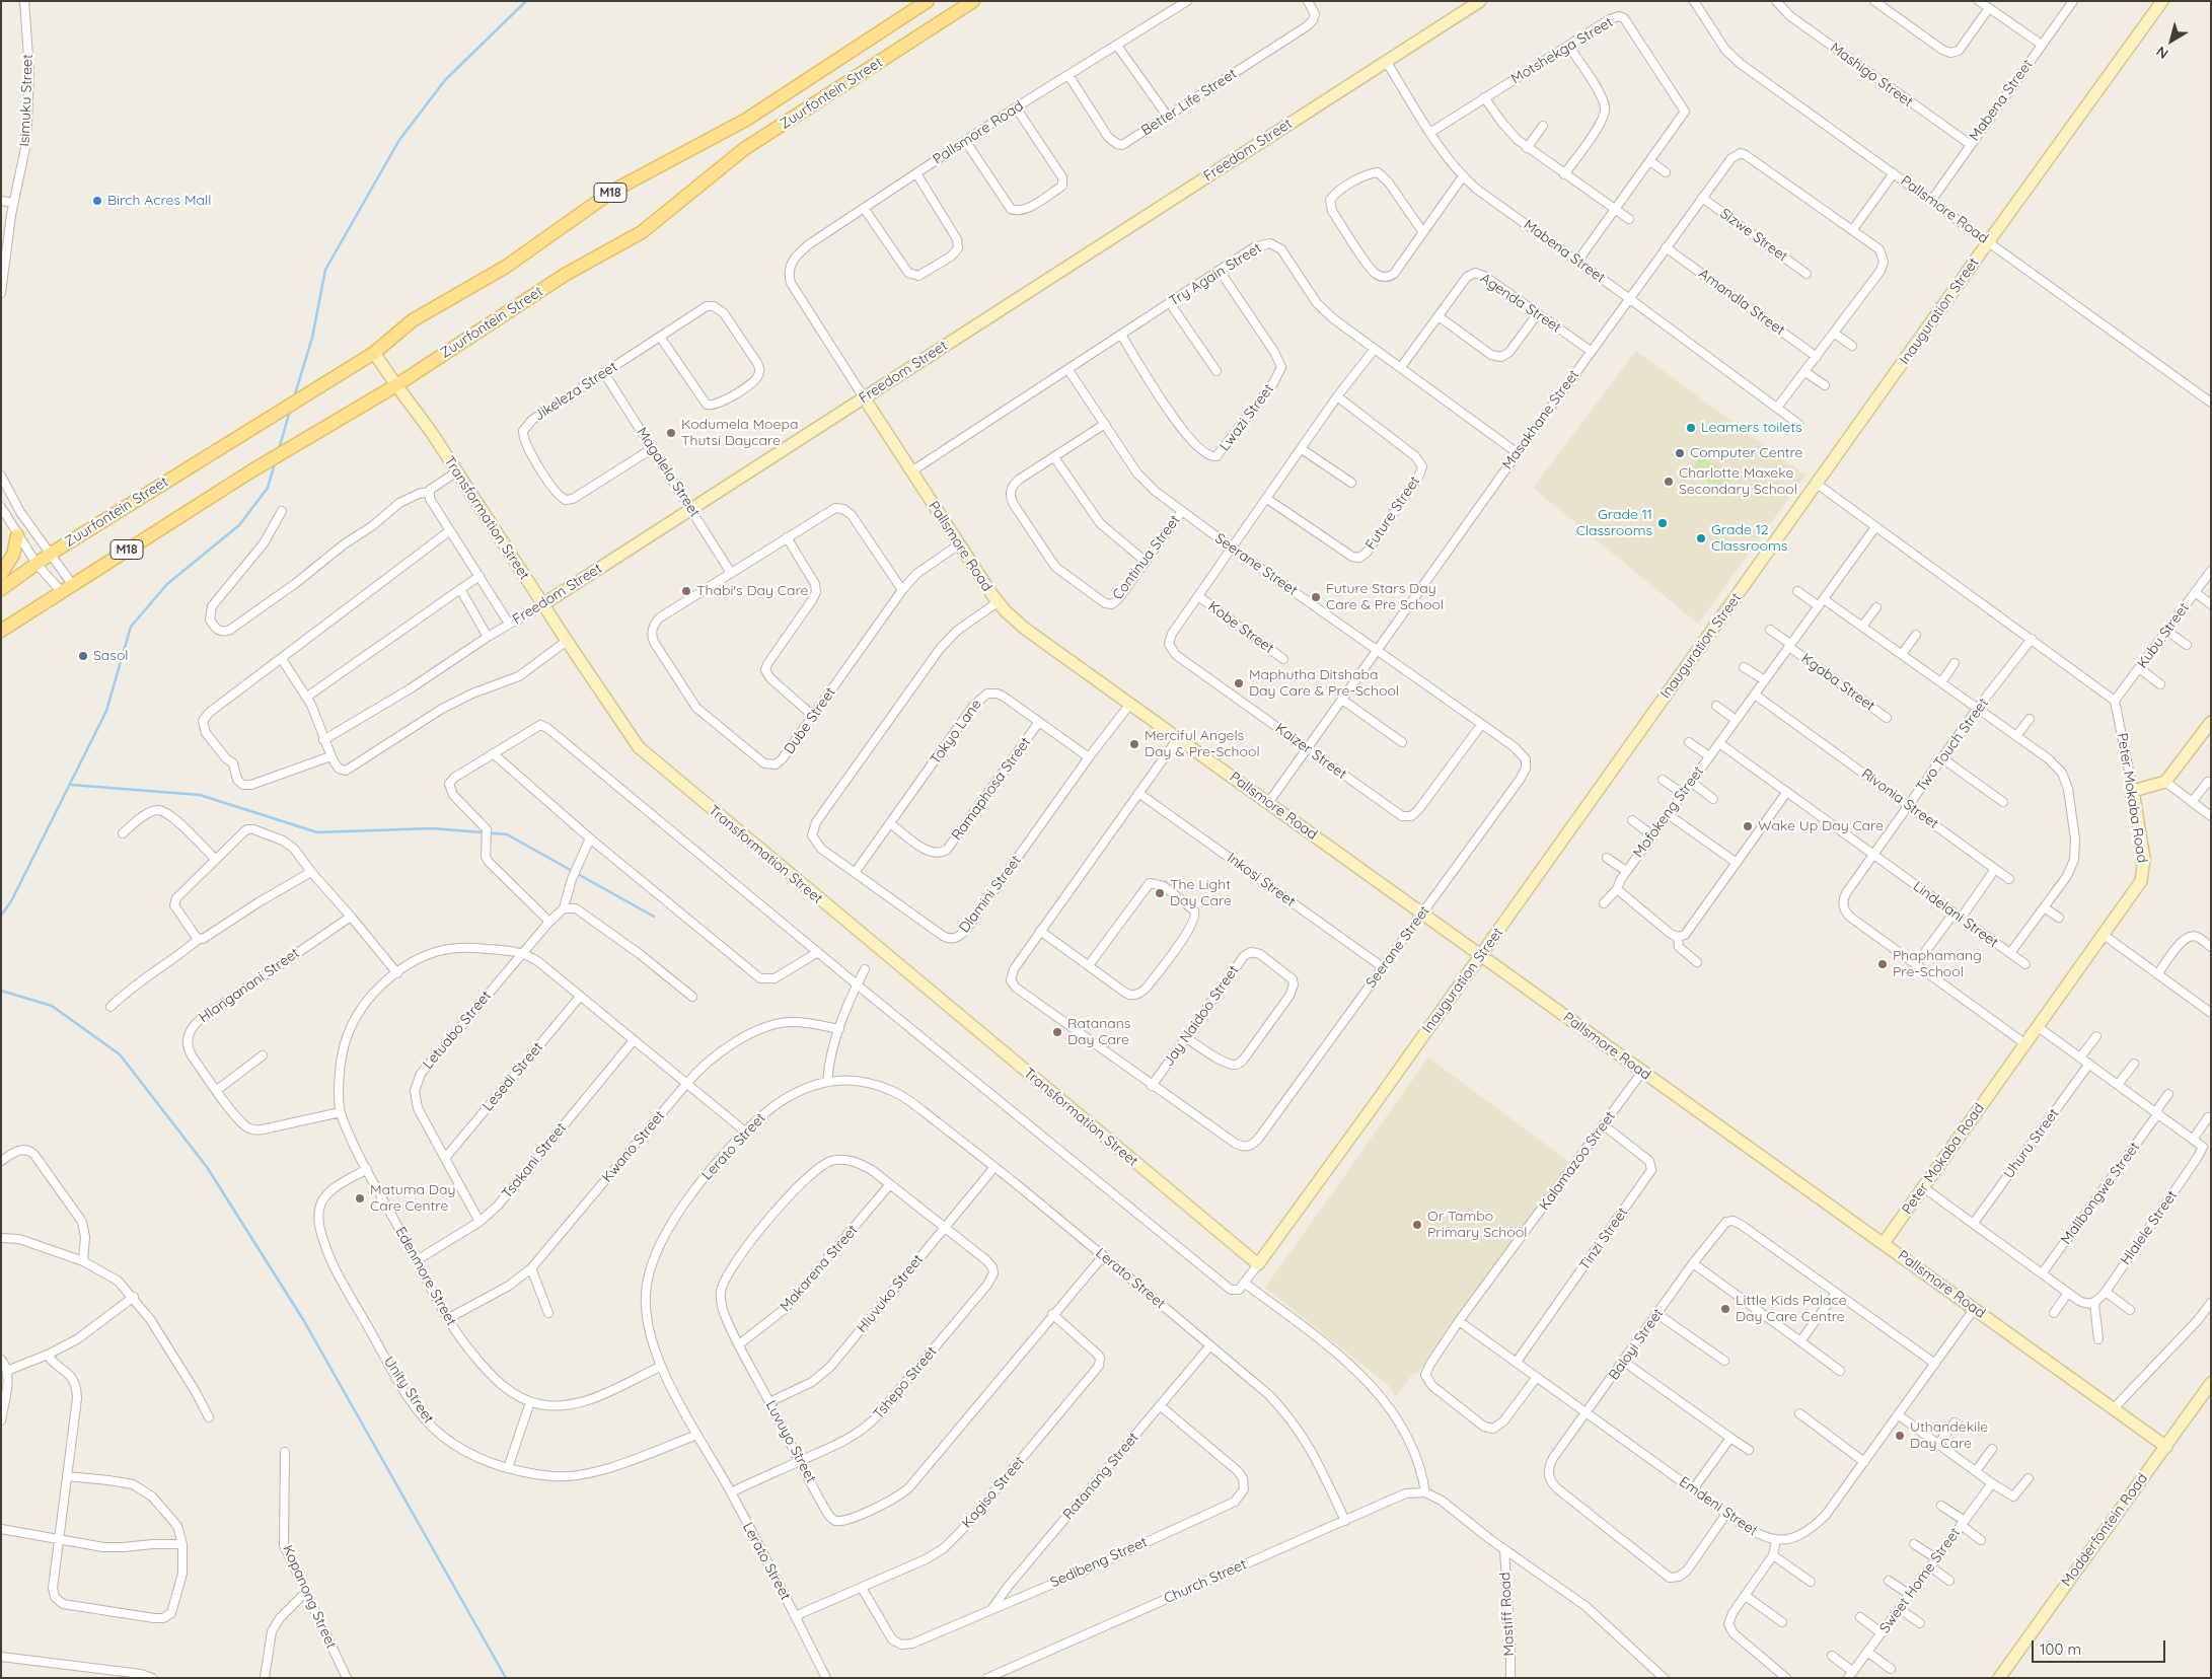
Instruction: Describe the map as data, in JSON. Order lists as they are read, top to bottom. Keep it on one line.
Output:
{"streets":{"main road":["Zuurfontein Street","M18"],"street":["Motshekga Street","Mashigo Street","Isimuku Street","Mabena Street","Better Life Street","Pallsmore Road","Freedom Street","Sizwe Street","Try Again Street","Amandla Street","Agenda Street","Inauguration Street","Jikeleza Street","Lwazi Street","Masakhane Street","Magalela Street","Future Street","Transformation Street","Continua Street","Seerane Street","Kobe Street","Kubu Street","Kgaba Street","Dube Street","Tokyo Lane","Two Touch Street","Kaizer Street","Ramaphosa Street","Peter Mokaba Road","Rivonia Street","Mofokeng Street","Inkosi Street","Dlamini Street","Lindelani Street","Hlanganani Street","Jay Naidoo Street","Letuabo Street","Lesedi Street","Uhuru Street","Kwano Street","Lerato Street","Tsakani Street","Kalamazoo Street","Malibongwe Street","Hlalele Street","Tinzi Street","Makarena Street","Edenmore Street","Hluvuko Street","Baloyi Street","Tshepo Street","Unity Street","Luvuyo Street","Ratanang Street","Kagiso Street","Emdeni Street","Modderfontein Road","Sedibeng Street","Sweet Home Street","Church Street","Kopanong Street","Mastiff Road"]},"crossings":[["Motshekga Street","Mabena Street"],["Mashigo Street","Mabena Street"],["Zuurfontein Street","Transformation Street"],["Mabena Street","Pallsmore Road"],["Mabena Street","Freedom Street"],["Mabena Street","Masakhane Street"],["Better Life Street","Pallsmore Road"],["Pallsmore Road","Freedom Street"],["Pallsmore Road","Try Again Street"],["Pallsmore Road","Inauguration Street"],["Pallsmore Road","Masakhane Street"],["Pallsmore Road","Seerane Street"],["Pallsmore Road","Dube Street"],["Pallsmore Road","Peter Mokaba Road"],["Pallsmore Road","Dlamini Street"],["Pallsmore Road","Kalamazoo Street"],["Pallsmore Road","Modderfontein Road"],["Freedom Street","Magalela Street"],["Freedom Street","Transformation Street"],["Sizwe Street","Masakhane Street"],["Try Again Street","Agenda Street"],["Try Again Street","Lwazi Street"],["Try Again Street","Masakhane Street"],["Try Again Street","Seerane Street"],["Try Again Street","Kaizer Street"],["Amandla Street","Masakhane Street"],["Agenda Street","Masakhane Street"],["Inauguration Street","Transformation Street"],["Jikeleza Street","Magalela Street"],["Masakhane Street","Seerane Street"],["Masakhane Street","Kaizer Street"],["Magalela Street","Dube Street"],["Future Street","Kaizer Street"],["Continua Street","Seerane Street"],["Seerane Street","Kaizer Street"],["Seerane Street","Inkosi Street"],["Seerane Street","Jay Naidoo Street"],["Kobe Street","Kaizer Street"],["Kubu Street","Peter Mokaba Road"],["Kgaba Street","Mofokeng Street"],["Tokyo Lane","Ramaphosa Street"],["Tokyo Lane","Dlamini Street"],["Two Touch Street","Rivonia Street"],["Two Touch Street","Lindelani Street"],["Peter Mokaba Road","Hlalele Street"],["Rivonia Street","Mofokeng Street"],["Mofokeng Street","Lindelani Street"],["Hlanganani Street","Edenmore Street"],["Letuabo Street","Lesedi Street"],["Letuabo Street","Tsakani Street"],["Letuabo Street","Edenmore Street"],["Lesedi Street","Edenmore Street"],["Uhuru Street","Hlalele Street"],["Kwano Street","Edenmore Street"],["Lerato Street","Edenmore Street"],["Lerato Street","Hluvuko Street"],["Lerato Street","Tshepo Street"],["Lerato Street","Unity Street"],["Lerato Street","Luvuyo Street"],["Lerato Street","Ratanang Street"],["Lerato Street","Kagiso Street"],["Lerato Street","Church Street"],["Tsakani Street","Edenmore Street"],["Kalamazoo Street","Tinzi Street"],["Kalamazoo Street","Emdeni Street"],["Malibongwe Street","Hlalele Street"],["Tinzi Street","Emdeni Street"],["Makarena Street","Luvuyo Street"],["Edenmore Street","Unity Street"],["Hluvuko Street","Tshepo Street"],["Hluvuko Street","Luvuyo Street"],["Baloyi Street","Emdeni Street"],["Tshepo Street","Luvuyo Street"],["Luvuyo Street","Kagiso Street"],["Ratanang Street","Sedibeng Street"],["Kagiso Street","Sedibeng Street"]],"places":["Birch Acres Mall","Learners toilets","Kodumela Moepa Thutsi Daycare","Computer Centre","Charlotte Maxeke Secondary School","Grade 11 Classrooms","Grade 12 Classrooms","Thabi's Day Care","Future Stars Day Care & Pre School","Sasol","Maphutha Ditshaba Day Care & Pre-School","Merciful Angels Day & Pre-School","Wake Up Day Care","The Light Day Care","Phaphamang Pre-School","Ratanans Day Care","Matuma Day Care Centre","Or Tambo Primary School","Little Kids Palace Day Care Centre","Uthandekile Day Care"],"scale_bar":"100 m","north":"bottom left"}
